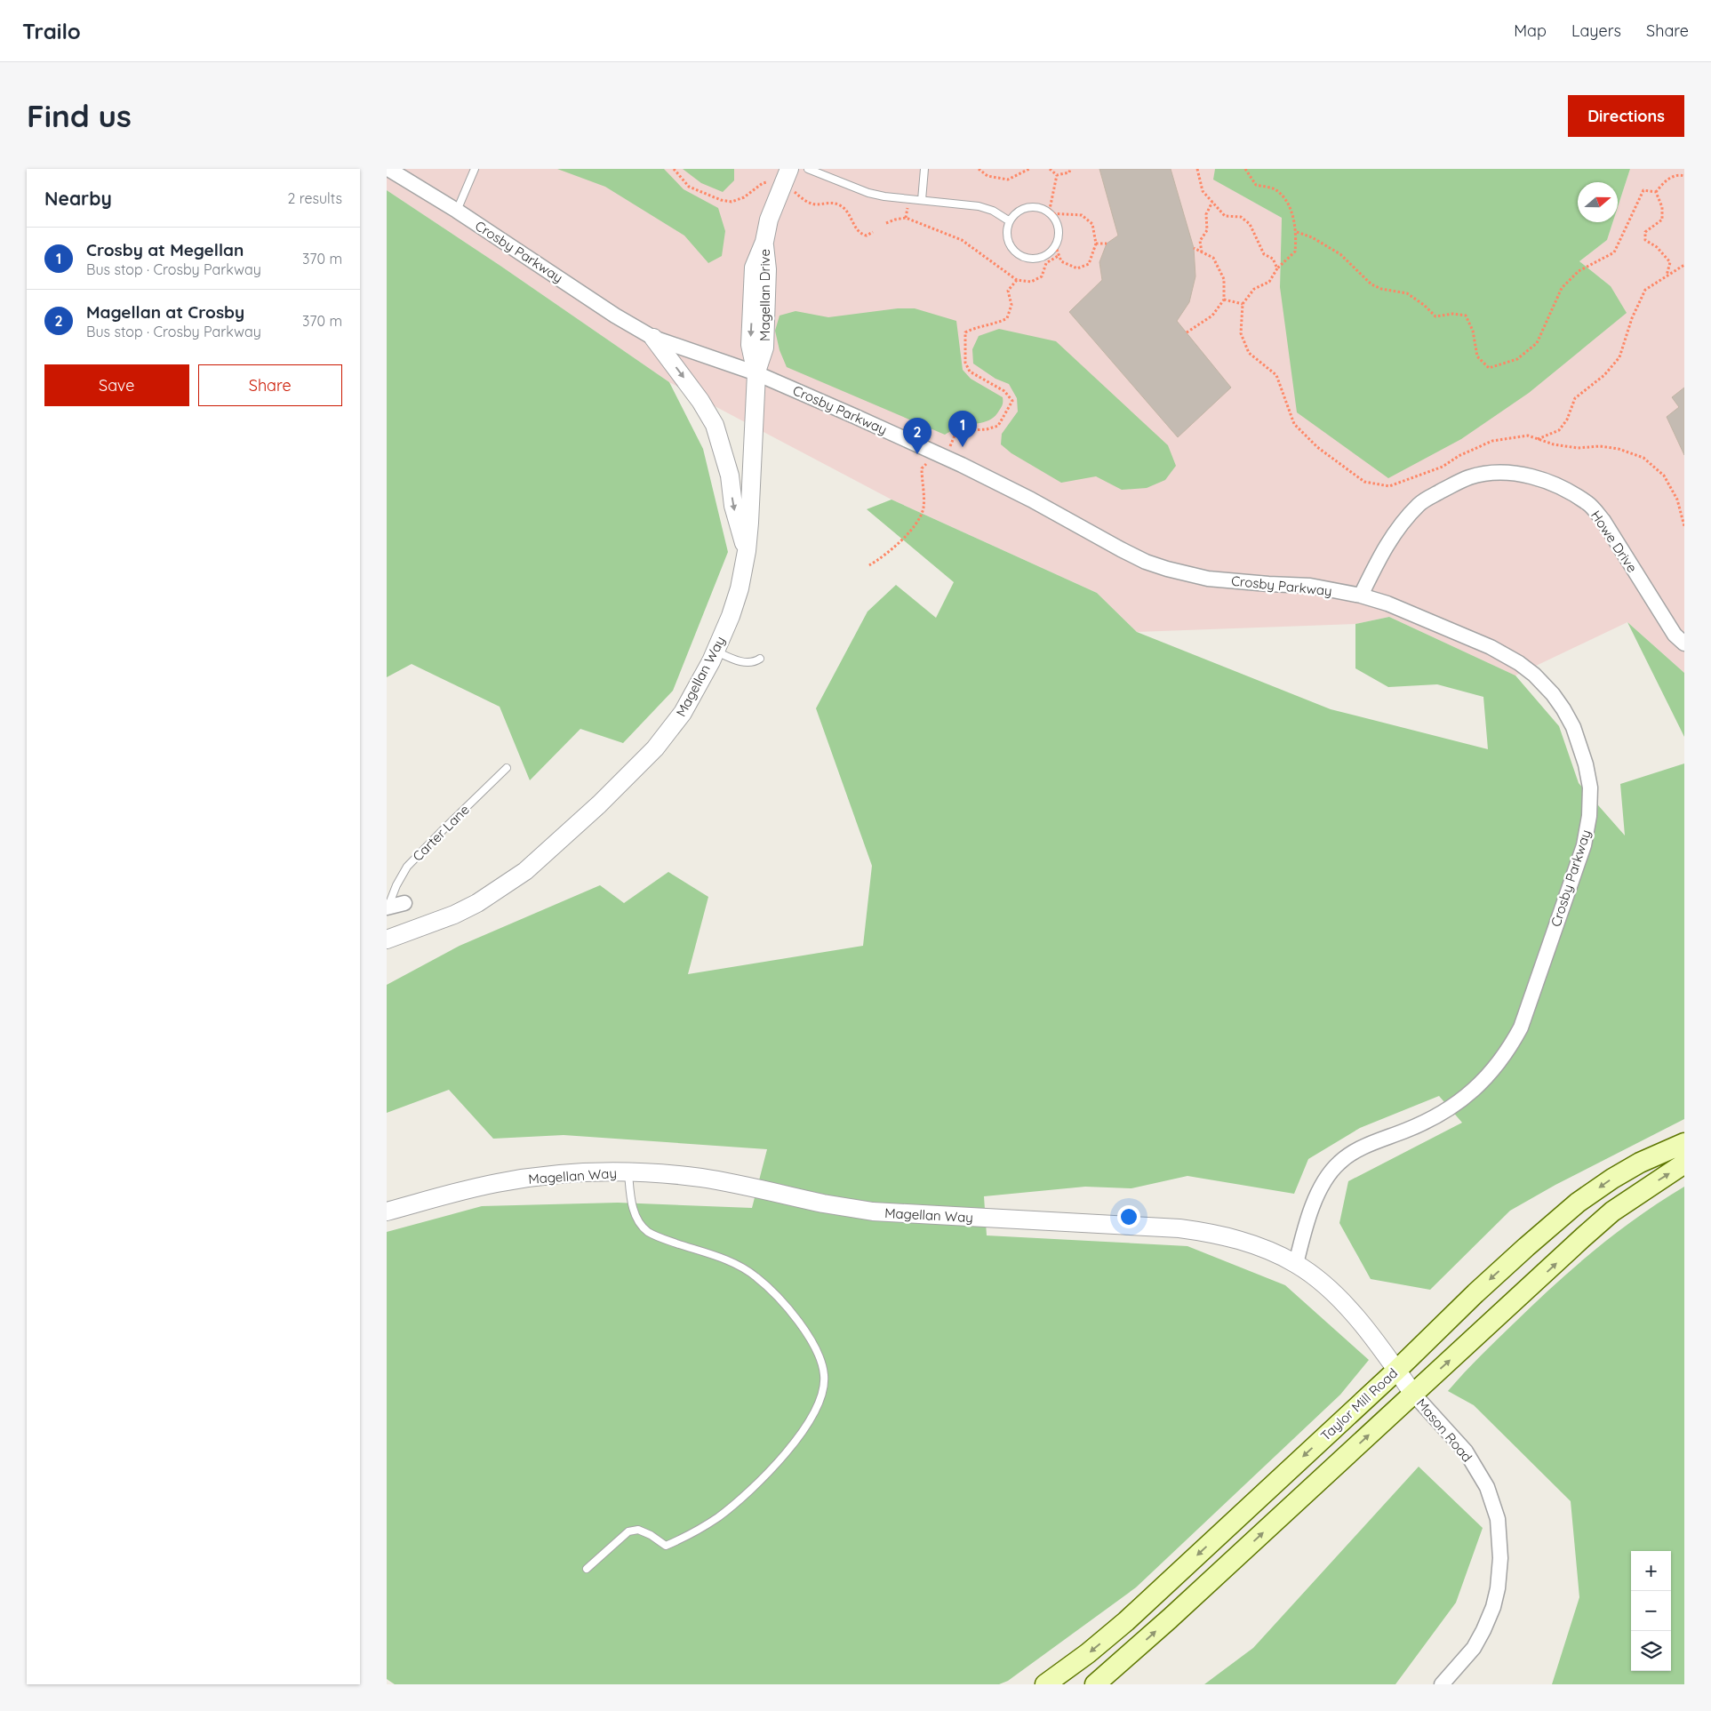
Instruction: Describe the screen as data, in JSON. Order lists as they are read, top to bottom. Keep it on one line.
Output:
{"streets":{"main road":["Taylor Mill Road"],"street":["Crosby Parkway","Magellan Drive","Howe Drive","Magellan Way","Mason Road"],"lane":["Carter Lane"]},"crossings":[["Crosby Parkway","Magellan Drive"],["Crosby Parkway","Howe Drive"],["Crosby Parkway","Magellan Way"],["Magellan Drive","Magellan Way"],["Magellan Way","Taylor Mill Road"],["Magellan Way","Mason Road"]],"north":"right","page":{"header":"Trailo","nav":["Map","Layers","Share"],"buttons":["Directions",["Save","Share"]],"title":"Find us","heading":["Nearby","2 results"],"list":[{"mark":"1","name":"Crosby at Megellan","note":"Bus stop · Crosby Parkway","value":"370 m"},{"mark":"2","name":"Magellan at Crosby","note":"Bus stop · Crosby Parkway","value":"370 m"}],"pins":["1","2"],"map_buttons":["+","−"]}}
